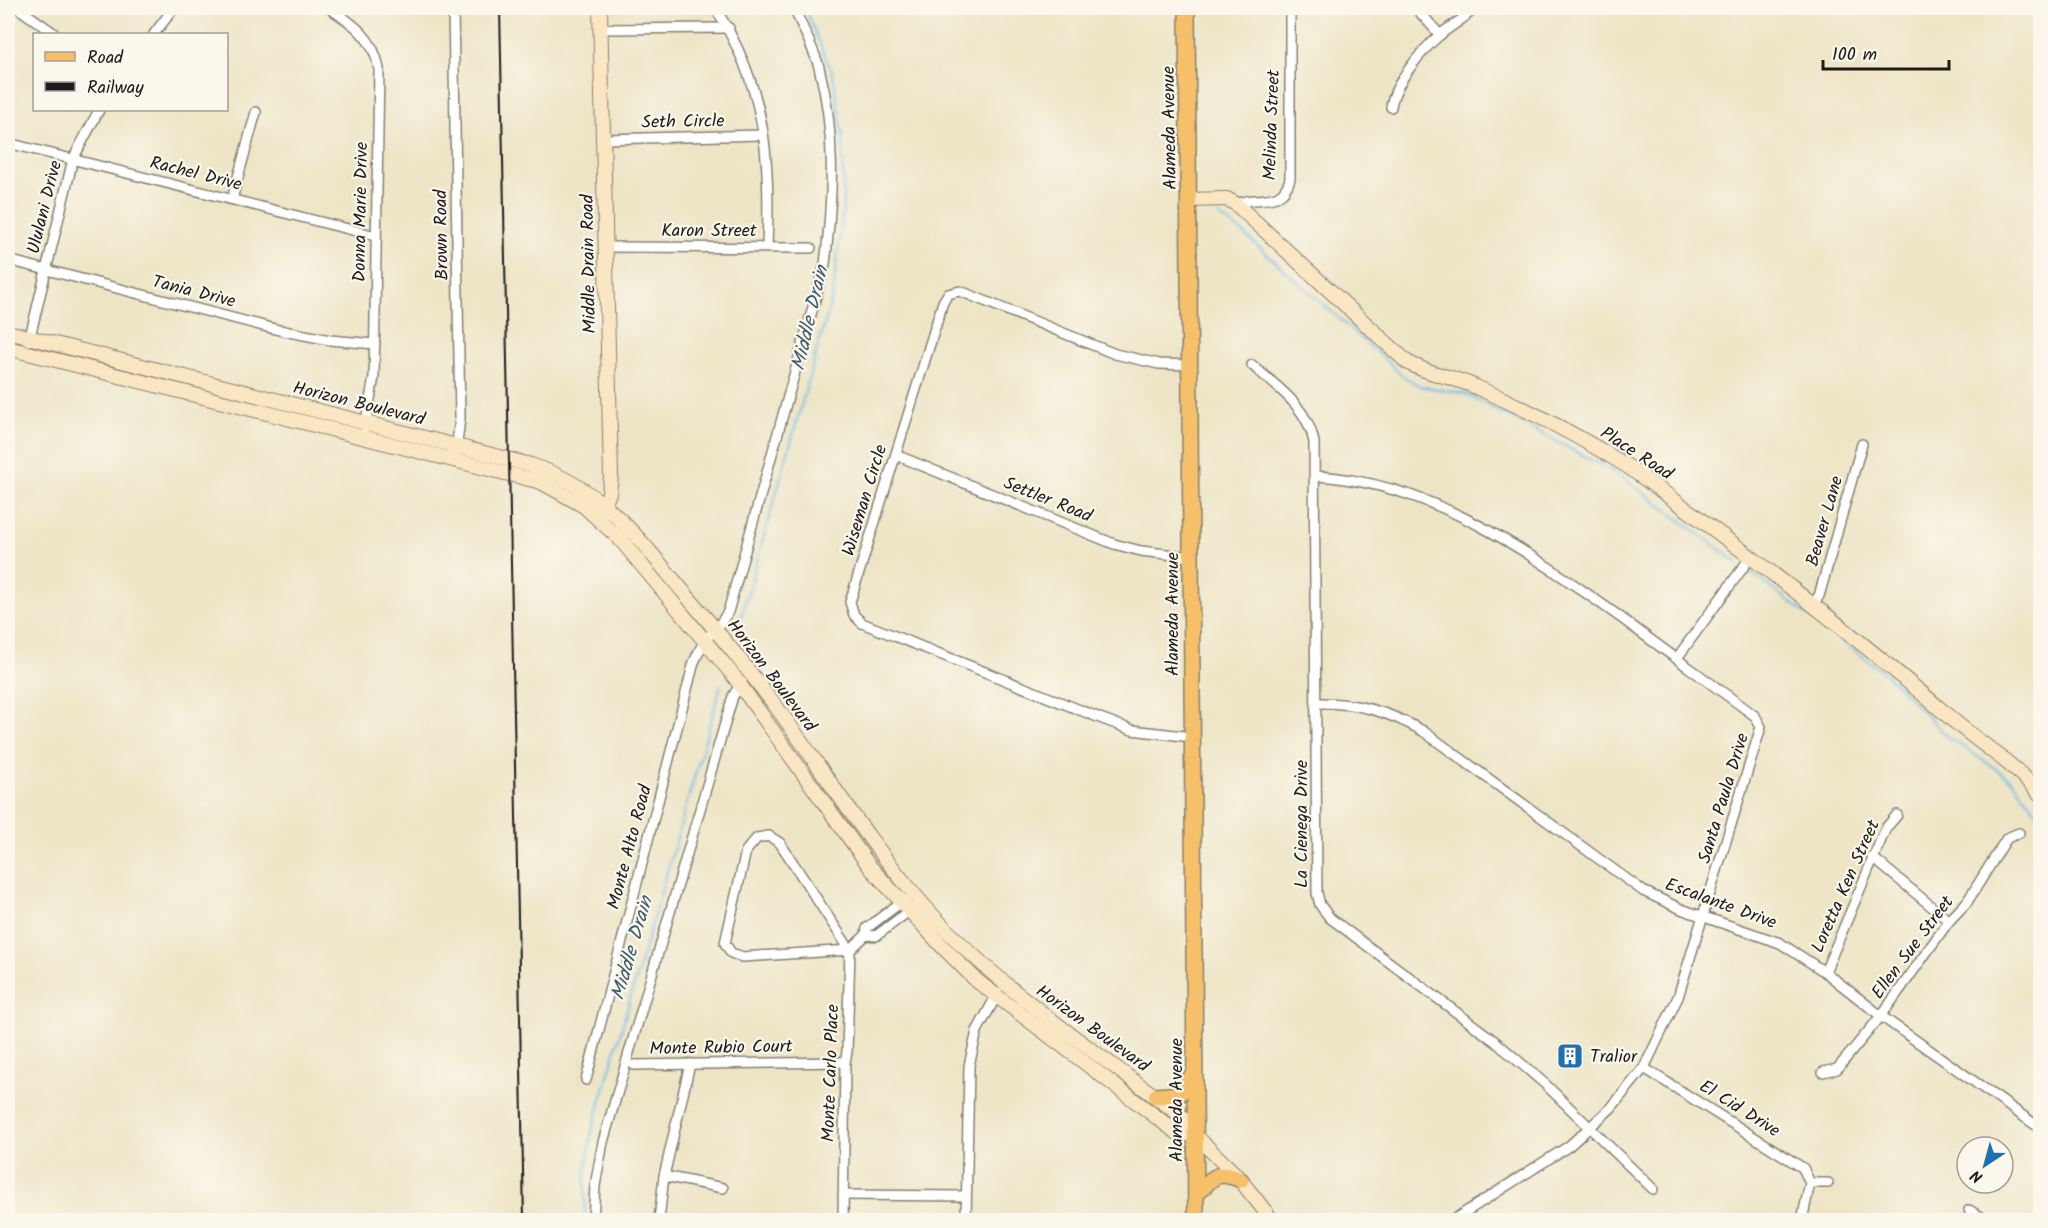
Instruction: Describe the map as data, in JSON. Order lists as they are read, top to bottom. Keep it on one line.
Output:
{"streets":{"main road":["Alameda Avenue","Middle Drain Road","Horizon Boulevard","Place Road"],"street":["Seth Circle","Melinda Street","Rachel Drive","Ululani Drive","Donna Marie Drive","Karon Street","Brown Road","Tania Drive","Settler Road","Wiseman Circle","Beaver Lane","Santa Paula Drive","La Cienega Drive","Monte Alto Road","Loretta Ken Street","Escalante Drive","Ellen Sue Street","Monte Rubio Court","Monte Carlo Place","El Cid Drive"]},"crossings":[["Seth Circle","Middle Drain Road"],["Melinda Street","Place Road"],["Alameda Avenue","Horizon Boulevard"],["Alameda Avenue","Settler Road"],["Alameda Avenue","Wiseman Circle"],["Rachel Drive","Ululani Drive"],["Rachel Drive","Donna Marie Drive"],["Ululani Drive","Tania Drive"],["Ululani Drive","Horizon Boulevard"],["Donna Marie Drive","Tania Drive"],["Donna Marie Drive","Horizon Boulevard"],["Karon Street","Middle Drain Road"],["Brown Road","Horizon Boulevard"],["Middle Drain Road","Horizon Boulevard"],["Horizon Boulevard","Monte Alto Road"],["Place Road","Beaver Lane"],["Settler Road","Wiseman Circle"],["Santa Paula Drive","La Cienega Drive"],["Santa Paula Drive","Escalante Drive"],["Santa Paula Drive","El Cid Drive"],["La Cienega Drive","Escalante Drive"],["Loretta Ken Street","Escalante Drive"],["Escalante Drive","Ellen Sue Street"],["Monte Rubio Court","Monte Carlo Place"]],"water":["Middle Drain"],"places":{"building":["Tralior"]},"legend":["Road","Railway"],"scale_bar":"100 m","north":"bottom left"}
